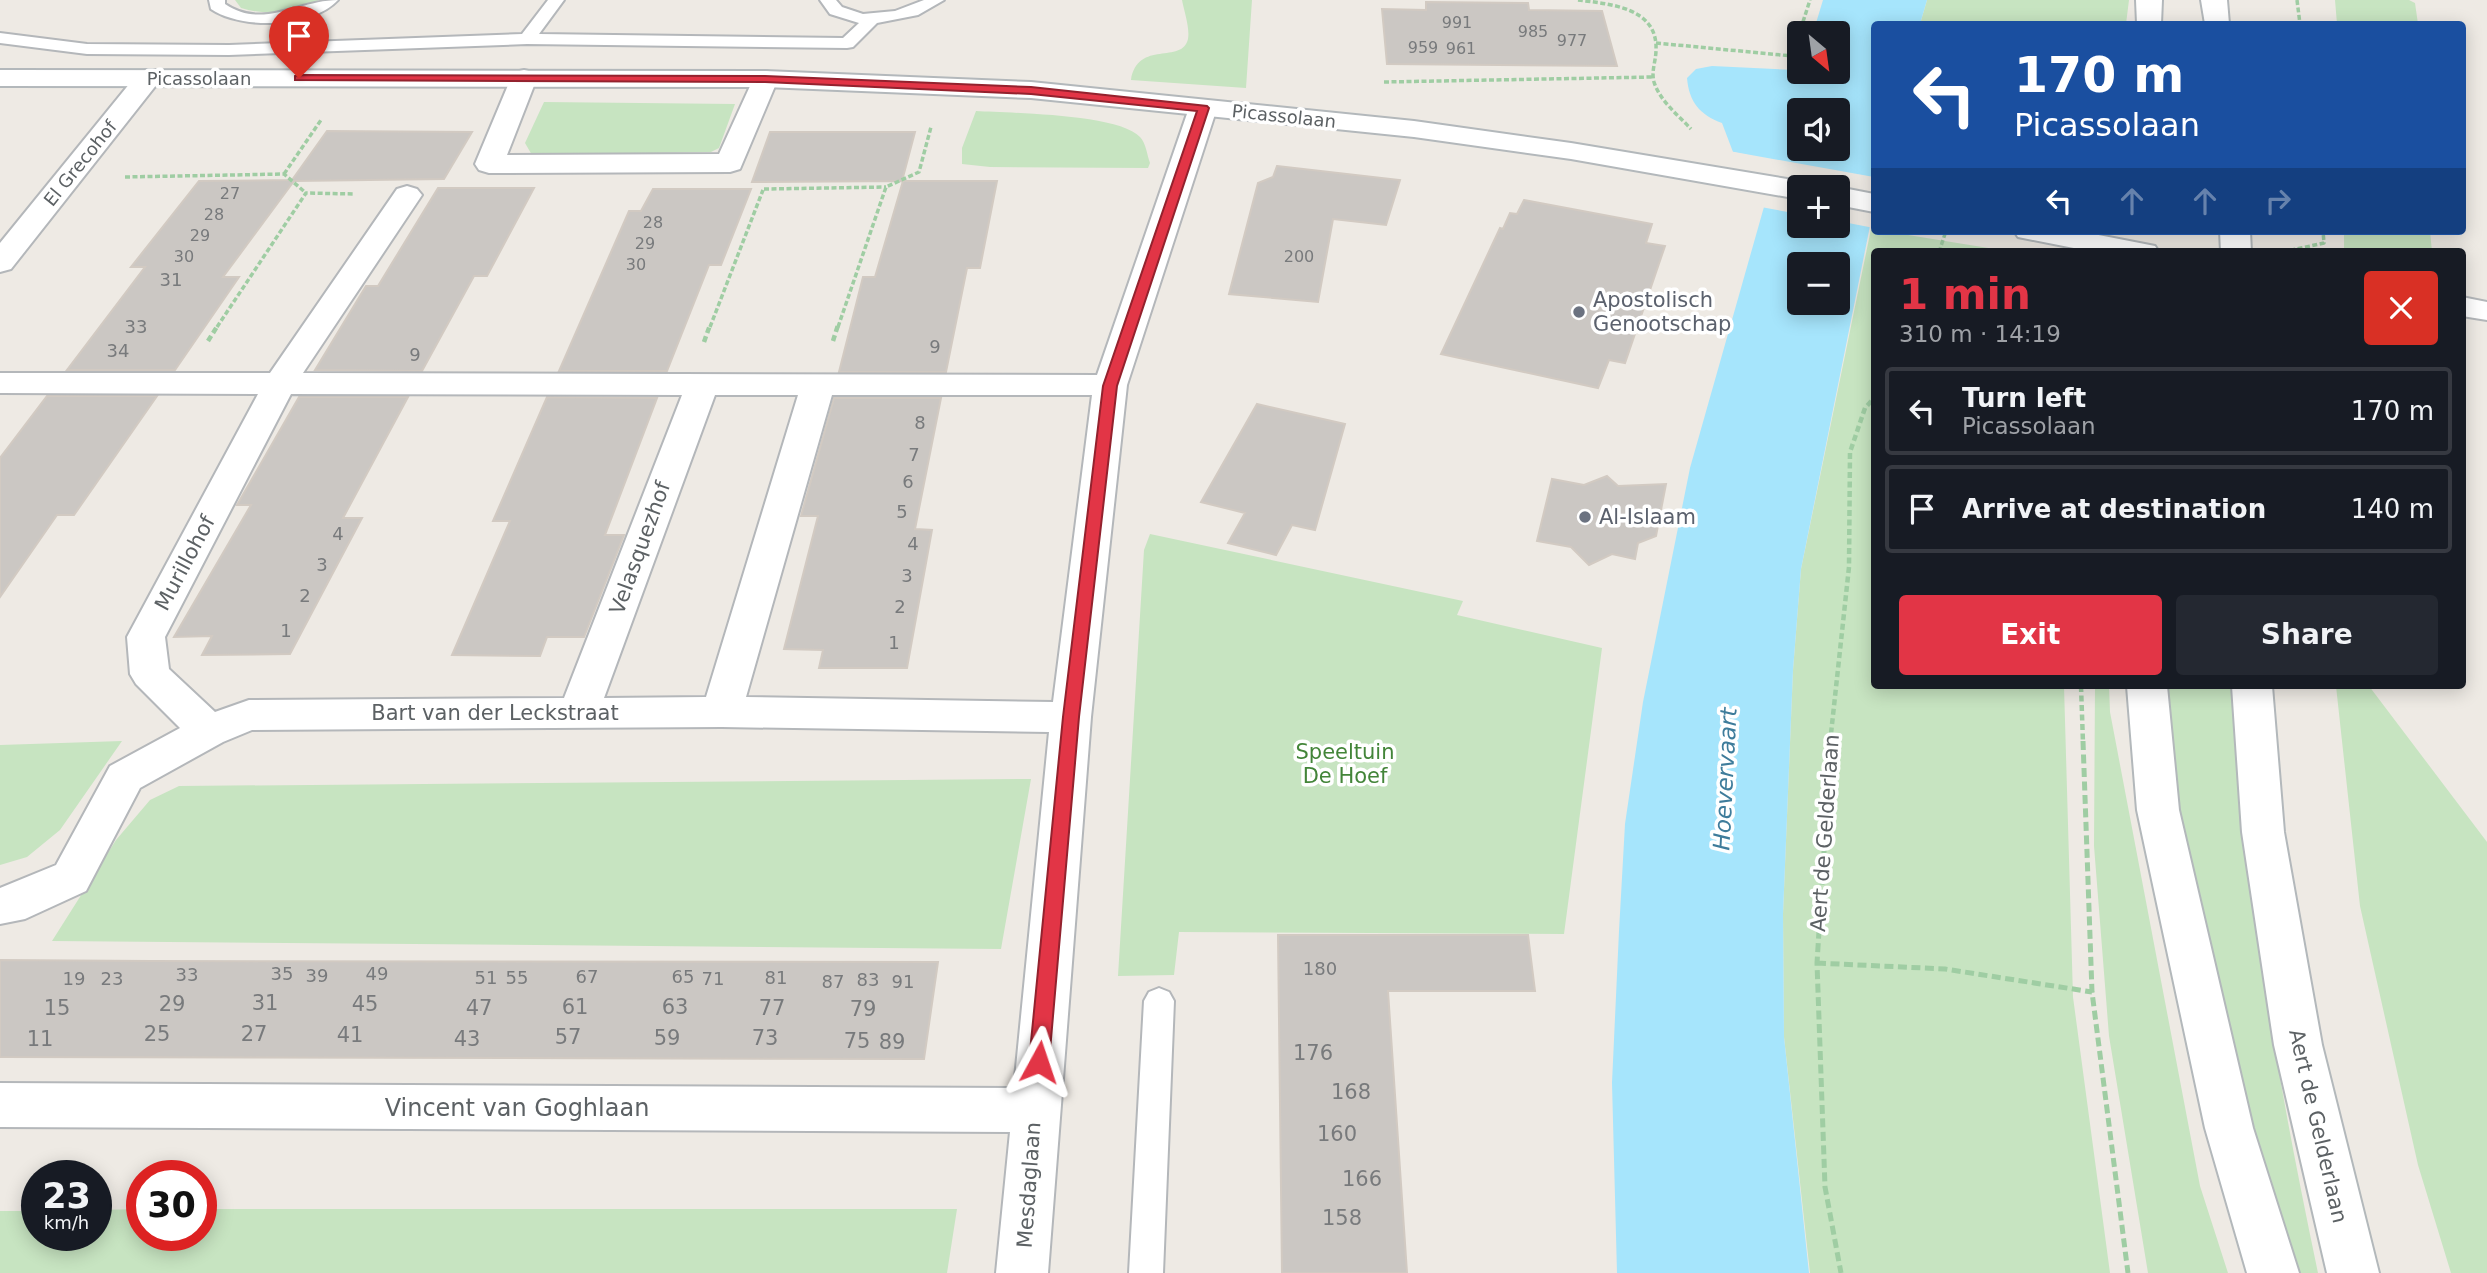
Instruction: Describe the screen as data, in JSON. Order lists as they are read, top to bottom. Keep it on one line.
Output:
{"streets":{"street":["Picassolaan","El Grecohof","Velasquezhof","Murillohof","Bart van der Leckstraat","Aert de Gelderlaan","Vincent van Goghlaan","Mesdaglaan"]},"crossings":[["Picassolaan","El Grecohof"],["Picassolaan","Mesdaglaan"],["Velasquezhof","Bart van der Leckstraat"],["Murillohof","Bart van der Leckstraat"],["Bart van der Leckstraat","Mesdaglaan"],["Vincent van Goghlaan","Mesdaglaan"]],"water":["Hoevervaart"],"parks":["Speeltuin De Hoef"],"places":["Apostolisch Genootschap","Al-Islaam"],"house_numbers":["991","985","977","959","961","27","28","28","29","29","30","200","30","31","33","9","34","9","8","7","6","5","4","4","3","3","2","2","1","1","180","35","49","33","39","67","65","51","55","81","19","23","71","83","87","91","31","29","45","61","63","15","47","77","79","25","27","41","57","59","73","11","43","75","89","176","168","160","166","158"],"north":"bottom right","page":{"map_buttons":["+","−"],"turn":["170 m","Picassolaan"],"heading":["1 min","310 m · 14:19"],"list":[{"name":"Turn left","note":"Picassolaan","value":"170 m"},{"name":"Arrive at destination","value":"140 m"}],"buttons":["Exit","Share"],"speed":"23 km/h","limit":"30"}}
